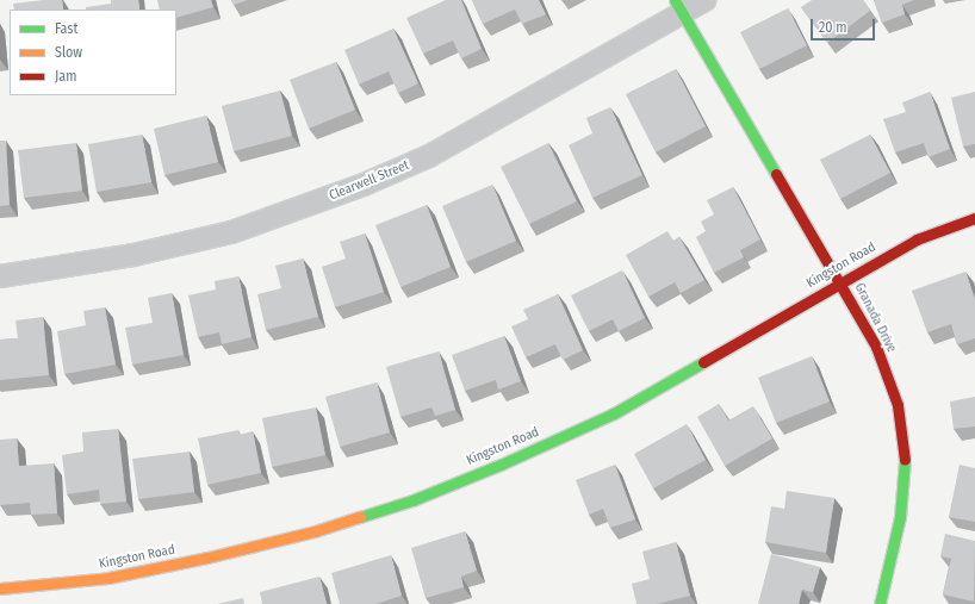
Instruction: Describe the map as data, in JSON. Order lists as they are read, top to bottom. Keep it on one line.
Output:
{"streets":{"street":["Clearwell Street","Kingston Road","Granada Drive"]},"crossings":[["Clearwell Street","Granada Drive"],["Kingston Road","Granada Drive"]],"legend":["Fast","Slow","Jam"],"scale_bar":"20 m"}
